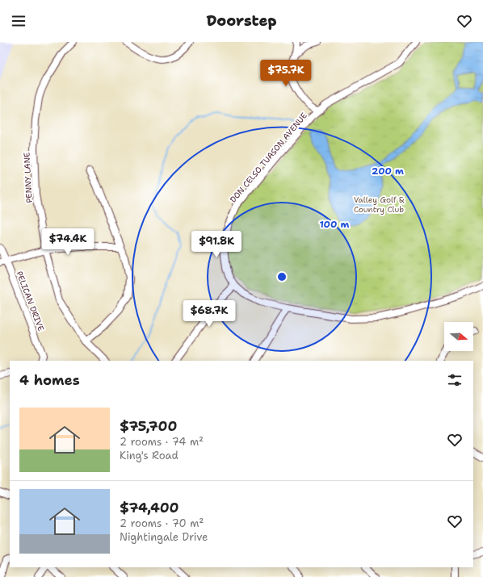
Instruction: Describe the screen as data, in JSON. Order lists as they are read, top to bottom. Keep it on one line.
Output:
{"streets":{"street":["DON CELSO TUASON AVENUE","PENNY LANE","PELICAN DRIVE"]},"parks":["Valley Golf & Country Club"],"north":"right","page":{"header":"Doorstep","price":["$75.7K","$74.4K","$91.8K","$68.7K"],"heading":"4 homes","list":[{"name":"$75,700","note":"2 rooms · 74 m² · King's Road"},{"name":"$74,400","note":"2 rooms · 70 m² · Nightingale Drive"}]},"rings":["200 m","100 m"]}
